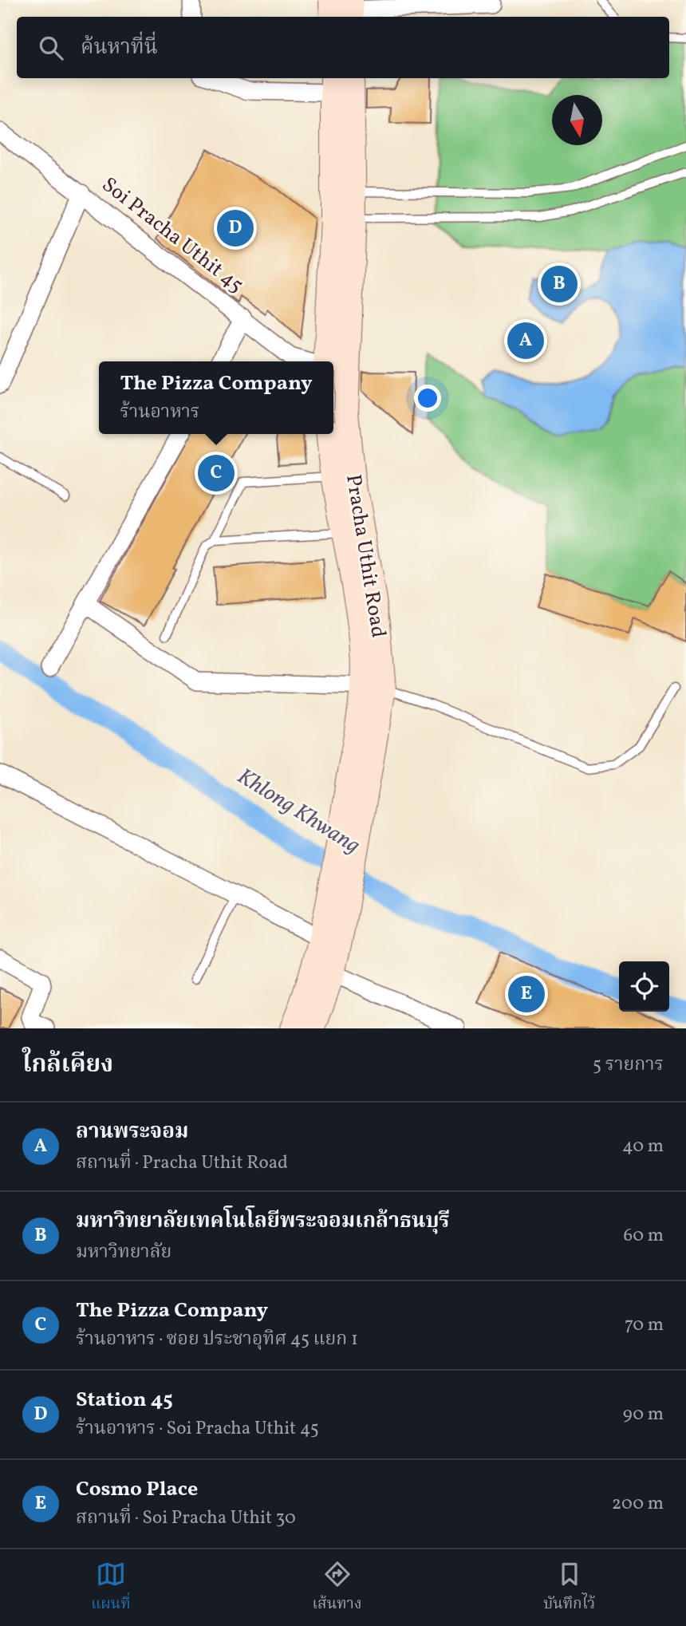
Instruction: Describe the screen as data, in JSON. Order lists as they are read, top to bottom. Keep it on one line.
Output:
{"streets":{"main road":["Pracha Uthit Road"],"street":["Soi Pracha Uthit 45"]},"water":["Khlong Khwang"],"north":"bottom","page":{"search":"ค้นหาที่นี่","pins":["D","B","A","C","E"],"popup":["The Pizza Company","ร้านอาหาร"],"heading":["ใกล้เคียง","5 รายการ"],"list":[{"mark":"A","name":"ลานพระจอม","note":"สถานที่ · Pracha Uthit Road","value":"40 m"},{"mark":"B","name":"มหาวิทยาลัยเทคโนโลยีพระจอมเกล้าธนบุรี","note":"มหาวิทยาลัย","value":"60 m"},{"mark":"C","name":"The Pizza Company","note":"ร้านอาหาร · ซอย ประชาอุทิศ 45 แยก 1","value":"70 m"},{"mark":"D","name":"Station 45","note":"ร้านอาหาร · Soi Pracha Uthit 45","value":"90 m"},{"mark":"E","name":"Cosmo Place","note":"สถานที่ · Soi Pracha Uthit 30","value":"200 m"}],"nav":["แผนที่","เส้นทาง","บันทึกไว้"]}}
